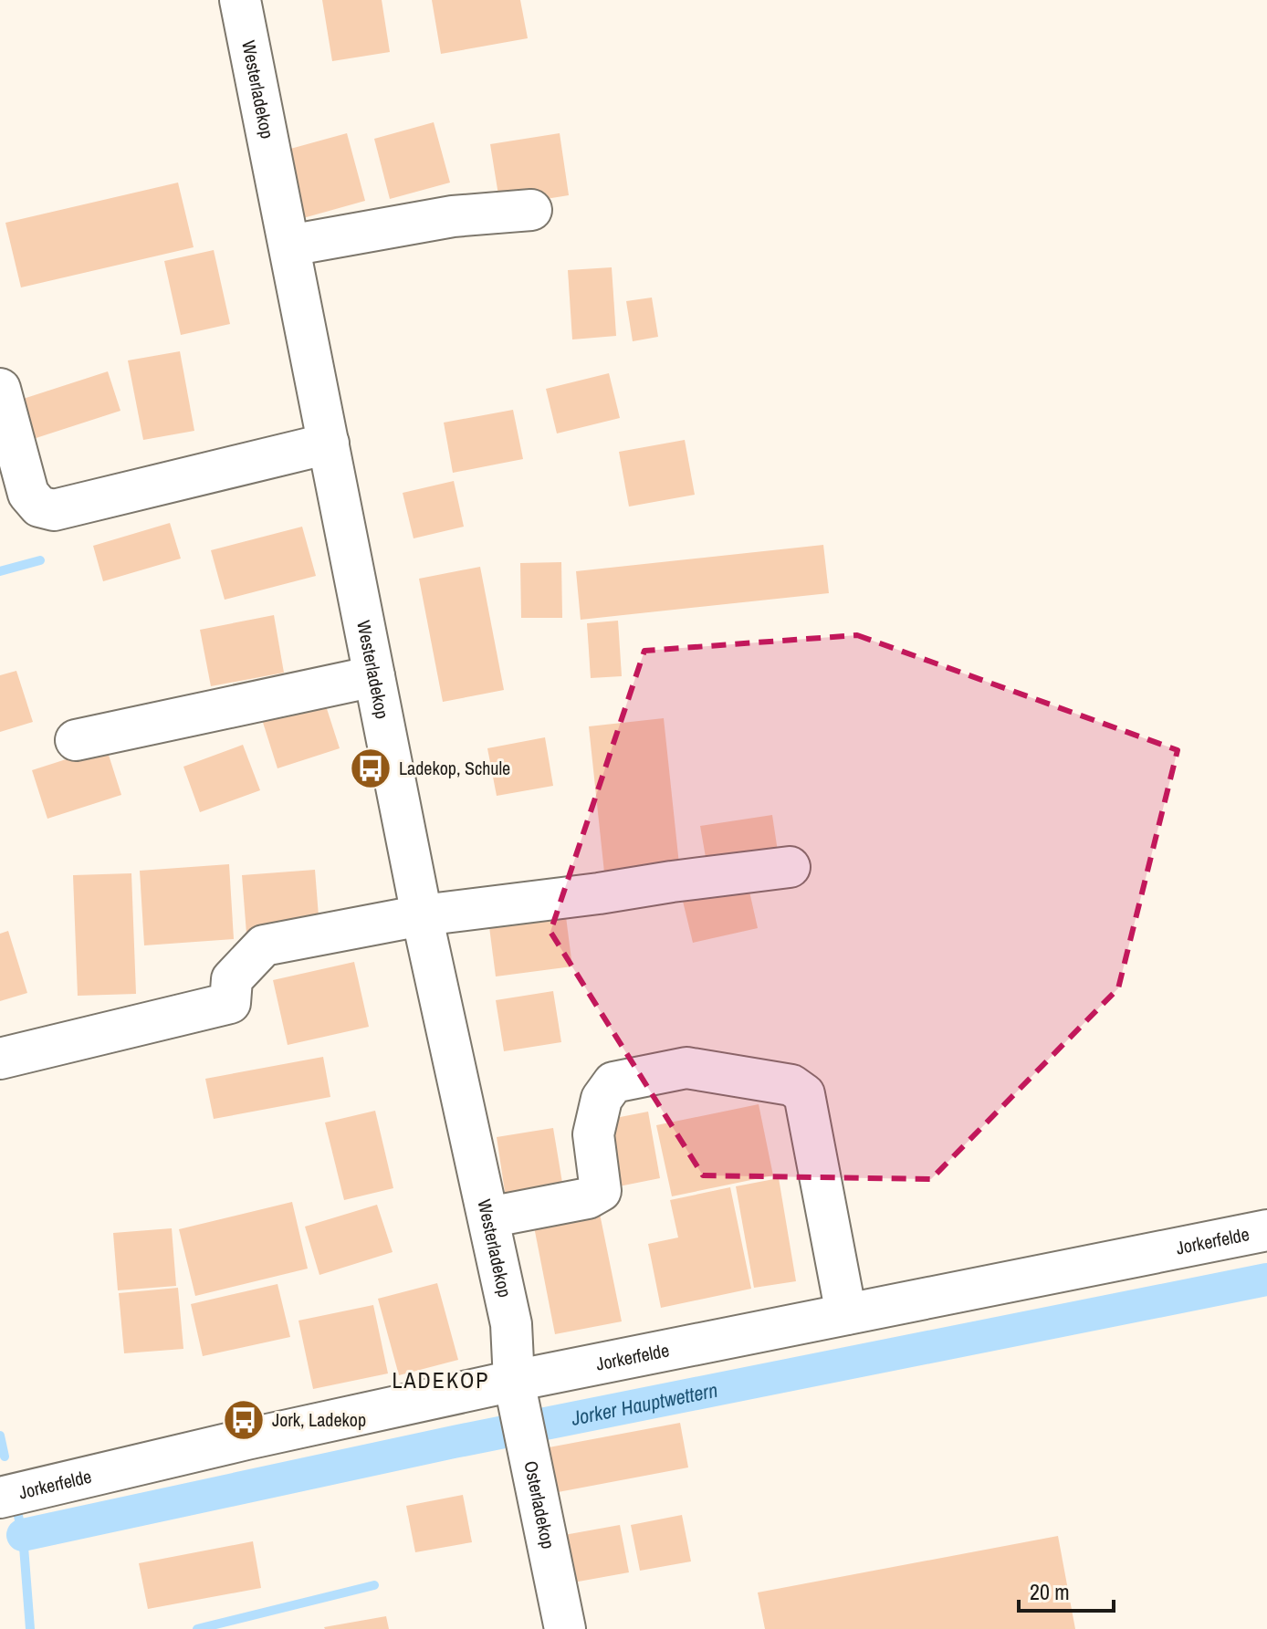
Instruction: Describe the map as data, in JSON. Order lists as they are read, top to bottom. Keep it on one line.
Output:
{"streets":{"street":["Westerladekop","Jorkerfelde","Osterladekop"]},"crossings":[["Westerladekop","Jorkerfelde"],["Westerladekop","Osterladekop"],["Jorkerfelde","Osterladekop"]],"districts":["LADEKOP"],"water":["Jorker Hauptwettern"],"places":{"bus stop":["Ladekop, Schule","Jork, Ladekop"]},"scale_bar":"20 m"}
